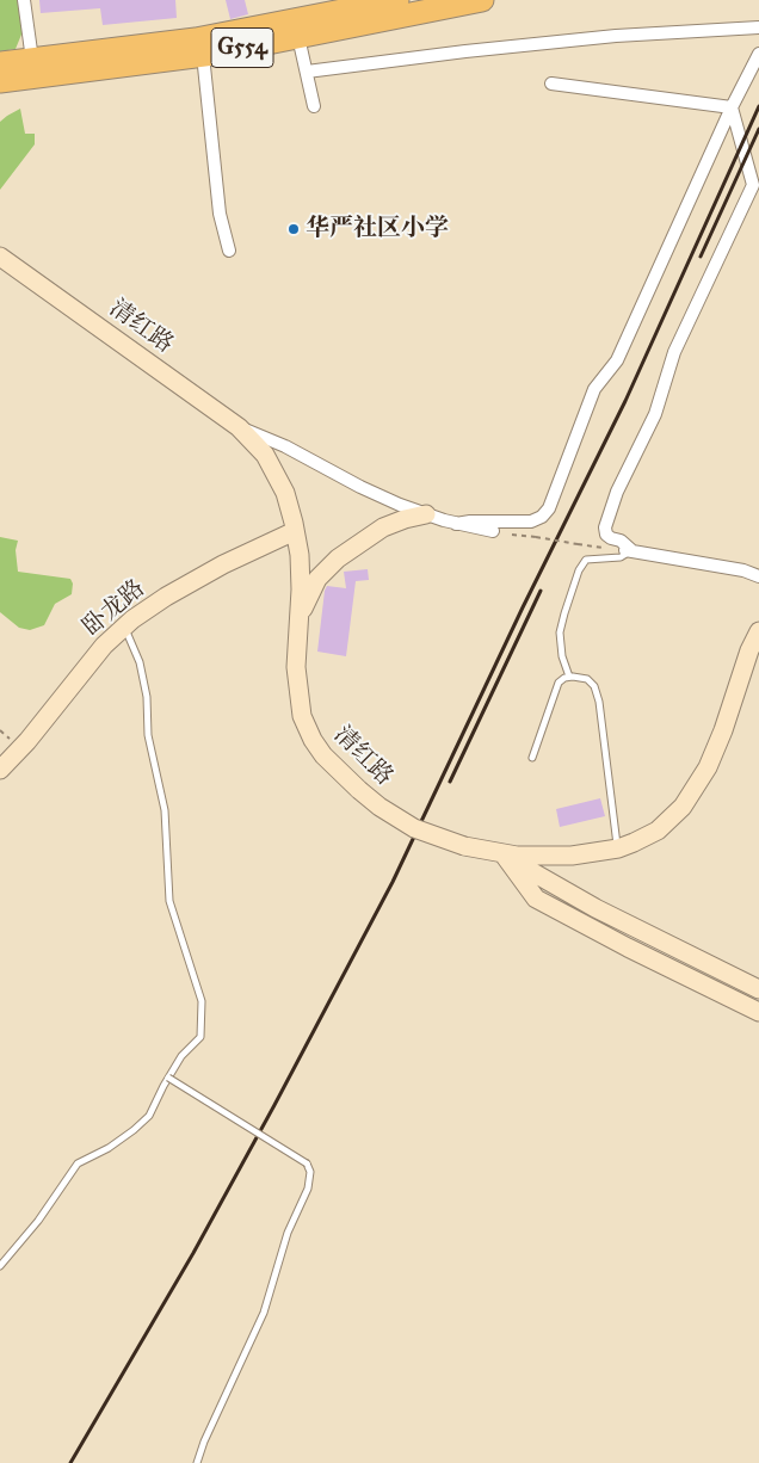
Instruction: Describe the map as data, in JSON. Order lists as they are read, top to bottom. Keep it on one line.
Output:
{"streets":{"highway":["G554"],"main road":["清红路","卧龙路"]},"crossings":[["清红路","卧龙路"]],"places":["华严社区小学"]}
